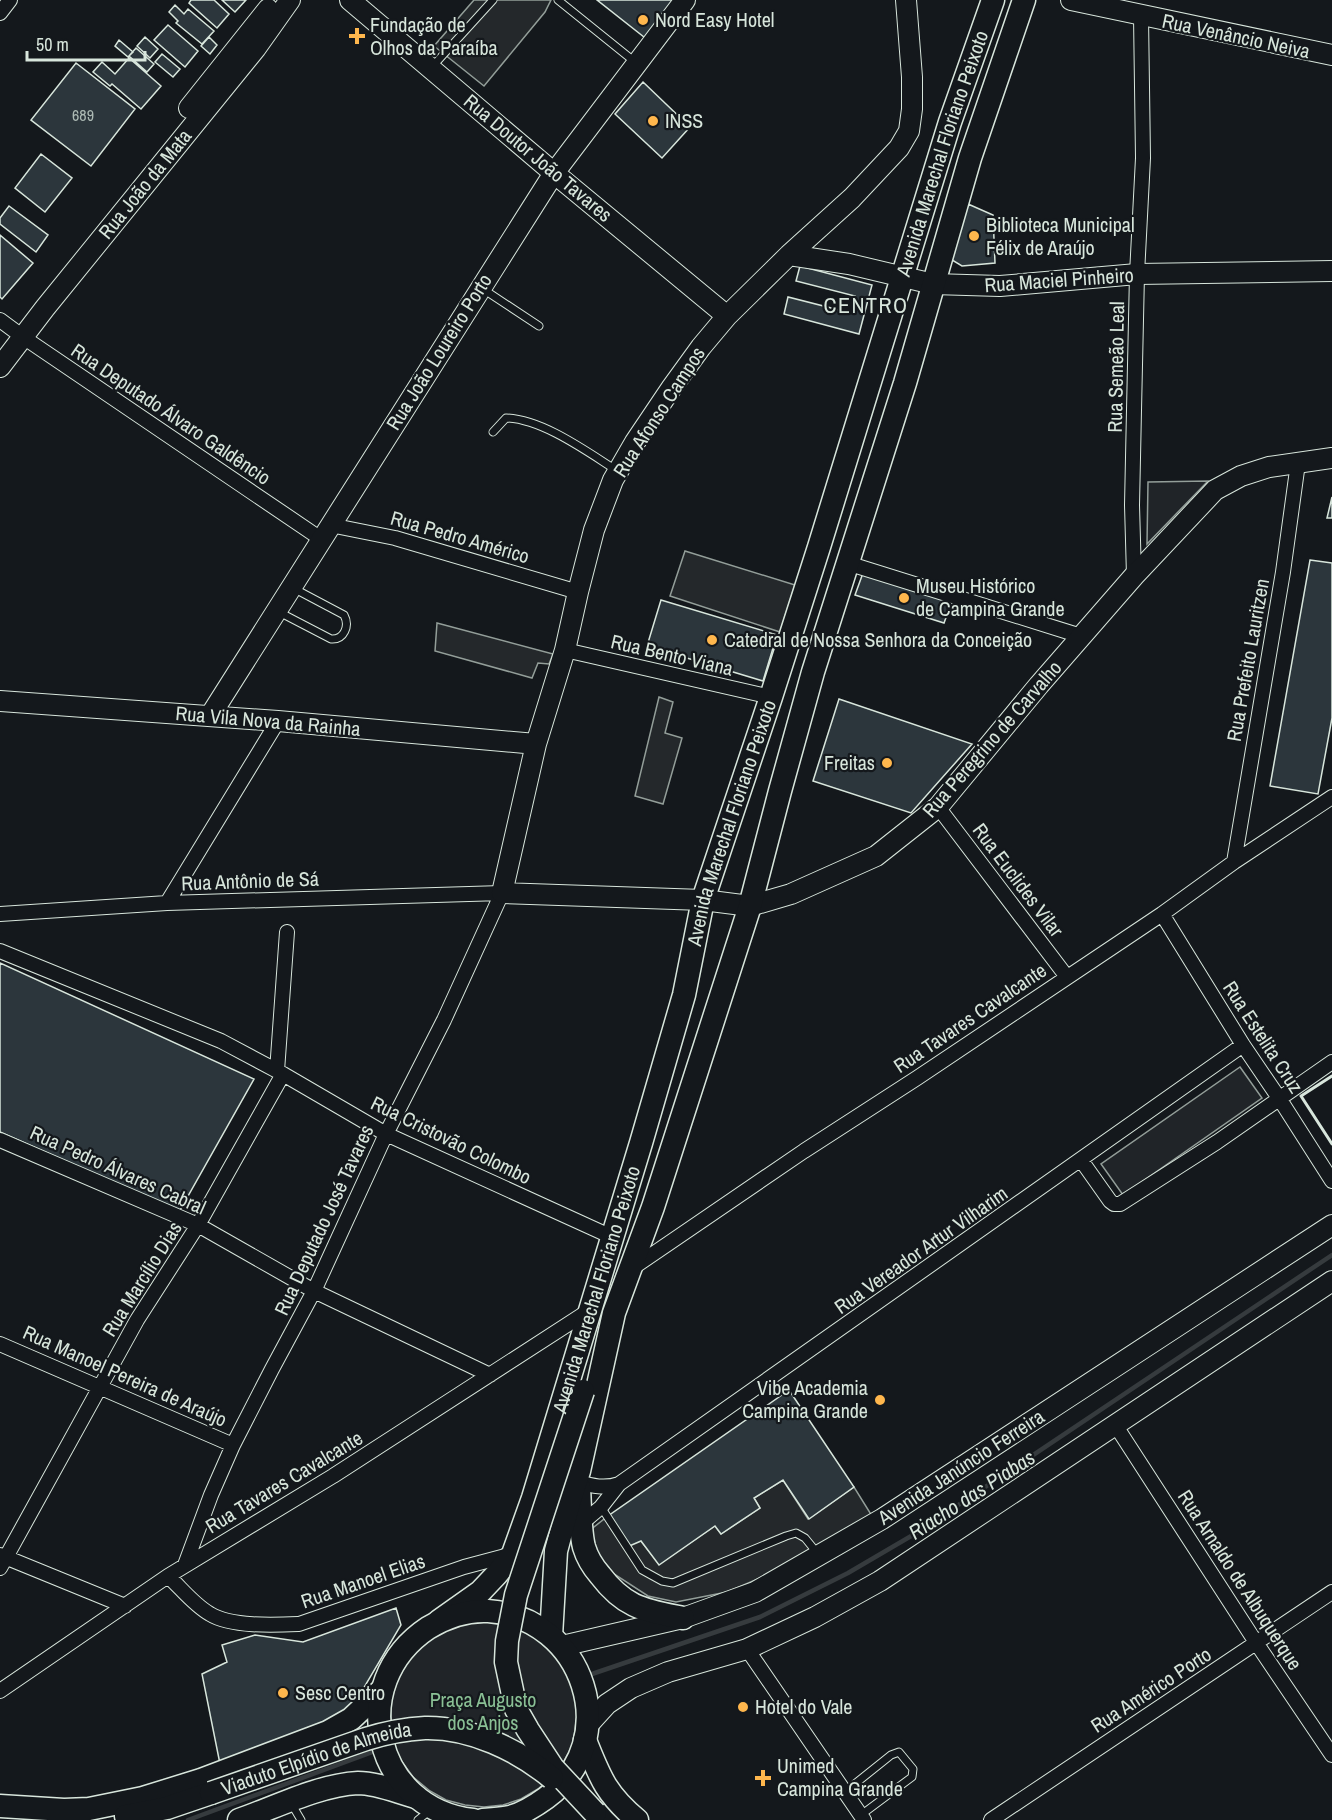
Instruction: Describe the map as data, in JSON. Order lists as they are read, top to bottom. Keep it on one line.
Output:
{"streets":{"main road":["Rua Venâncio Neiva","Avenida Marechal Floriano Peixoto","Rua Doutor João Tavares","Rua João da Mata","Rua Maciel Pinheiro","Rua João Loureiro Porto","Rua Afonso Campos","Rua Vila Nova da Rainha","Rua Peregrino de Carvalho","Avenida Janúncio Ferreira","Viaduto Elpídio de Almeida"],"street":["Rua Semeão Leal","Rua Deputado Álvaro Galdêncio","Rua Pedro Américo","Rua Bento Viana","Rua Prefeito Lauritzen","Rua Euclides Vilar","Rua Antônio de Sá","Rua Tavares Cavalcante","Rua Estelita Cruz","Rua Cristovão Colombo","Rua Pedro Álvares Cabral","Rua Deputado José Tavares","Rua Vereador Artur Vilharim","Rua Marcílio Dias","Rua Manoel Pereira de Araújo","Rua Arnaldo de Albuquerque","Rua Manoel Elias","Rua Américo Porto"]},"crossings":[["Rua Venâncio Neiva","Rua Semeão Leal"],["Avenida Marechal Floriano Peixoto","Rua Maciel Pinheiro"],["Avenida Marechal Floriano Peixoto","Rua Bento Viana"],["Avenida Marechal Floriano Peixoto","Rua Peregrino de Carvalho"],["Avenida Marechal Floriano Peixoto","Rua Tavares Cavalcante"],["Avenida Marechal Floriano Peixoto","Rua Cristovão Colombo"],["Avenida Marechal Floriano Peixoto","Avenida Janúncio Ferreira"],["Avenida Marechal Floriano Peixoto","Rua Manoel Elias"],["Avenida Marechal Floriano Peixoto","Viaduto Elpídio de Almeida"],["Rua Doutor João Tavares","Rua João Loureiro Porto"],["Rua Doutor João Tavares","Rua Afonso Campos"],["Rua João da Mata","Rua Deputado Álvaro Galdêncio"],["Rua Maciel Pinheiro","Rua Semeão Leal"],["Rua Maciel Pinheiro","Rua Afonso Campos"],["Rua João Loureiro Porto","Rua Deputado Álvaro Galdêncio"],["Rua João Loureiro Porto","Rua Pedro Américo"],["Rua João Loureiro Porto","Rua Vila Nova da Rainha"],["Rua Semeão Leal","Rua Peregrino de Carvalho"],["Rua Afonso Campos","Rua Pedro Américo"],["Rua Afonso Campos","Rua Bento Viana"],["Rua Afonso Campos","Rua Vila Nova da Rainha"],["Rua Afonso Campos","Rua Peregrino de Carvalho"],["Rua Afonso Campos","Rua Antônio de Sá"],["Rua Afonso Campos","Rua Deputado José Tavares"],["Rua Deputado Álvaro Galdêncio","Rua Pedro Américo"],["Rua Prefeito Lauritzen","Rua Peregrino de Carvalho"],["Rua Prefeito Lauritzen","Rua Tavares Cavalcante"],["Rua Peregrino de Carvalho","Rua Euclides Vilar"],["Rua Peregrino de Carvalho","Rua Antônio de Sá"],["Rua Peregrino de Carvalho","Rua Deputado José Tavares"],["Rua Euclides Vilar","Rua Tavares Cavalcante"],["Rua Antônio de Sá","Rua Deputado José Tavares"],["Rua Tavares Cavalcante","Rua Estelita Cruz"],["Rua Tavares Cavalcante","Rua Pedro Álvares Cabral"],["Rua Tavares Cavalcante","Rua Deputado José Tavares"],["Rua Tavares Cavalcante","Rua Manoel Elias"],["Rua Estelita Cruz","Rua Vereador Artur Vilharim"],["Rua Cristovão Colombo","Rua Deputado José Tavares"],["Rua Cristovão Colombo","Rua Marcílio Dias"],["Rua Pedro Álvares Cabral","Rua Deputado José Tavares"],["Rua Pedro Álvares Cabral","Rua Marcílio Dias"],["Rua Deputado José Tavares","Rua Manoel Pereira de Araújo"],["Rua Marcílio Dias","Rua Manoel Pereira de Araújo"],["Rua Arnaldo de Albuquerque","Rua Américo Porto"]],"districts":["CENTRO"],"water":["Riacho das Piabas"],"parks":["Praça Augusto dos Anjos"],"places":{"other":["Nord Easy Hotel","INSS","Biblioteca Municipal Félix de Araújo","Museu Histórico de Campina Grande","Catedral de Nossa Senhora da Conceição","Freitas","Vibe Academia Campina Grande","Sesc Centro","Hotel do Vale"],"health":["Fundação de Olhos da Paraíba","Unimed Campina Grande"]},"house_numbers":["689"],"scale_bar":"50 m"}
